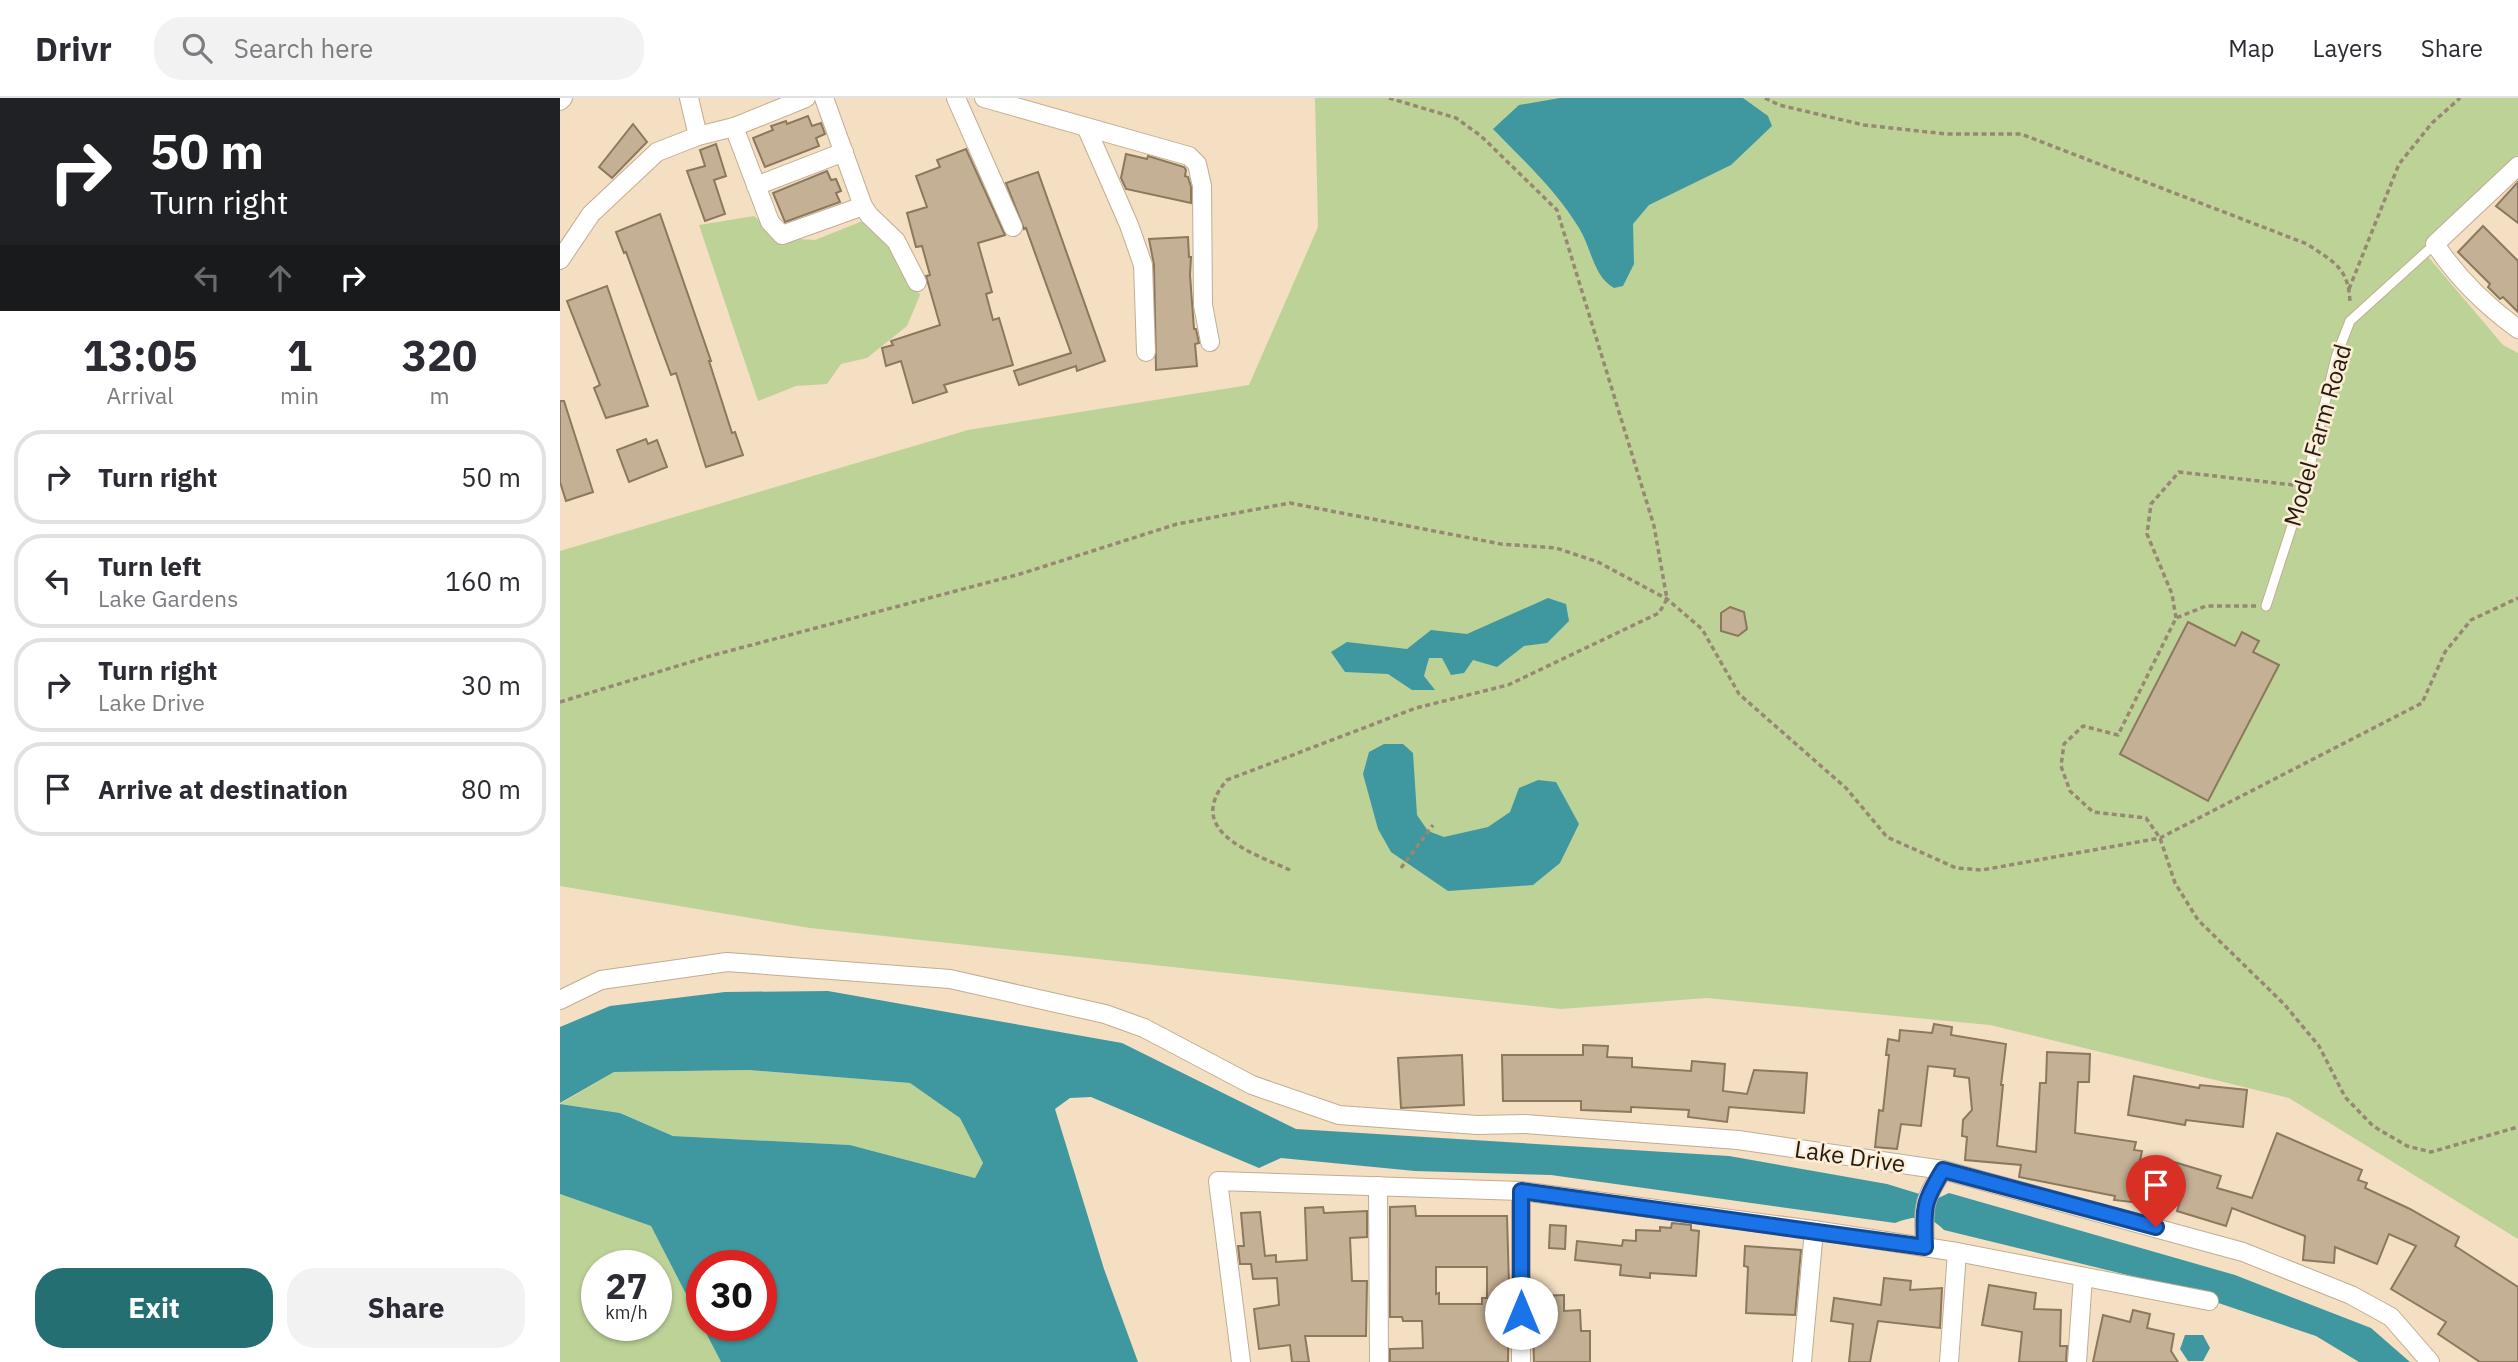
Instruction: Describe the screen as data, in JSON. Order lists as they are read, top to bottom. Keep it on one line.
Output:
{"streets":{"street":["Model Farm Road","Lake Drive"]},"page":{"header":"Drivr","search":"Search here","nav":["Map","Layers","Share"],"turn":["50 m","Turn right"],"eta":["13:05","Arrival","1","min","320","m"],"list":[{"name":"Turn right","value":"50 m"},{"name":"Turn left","note":"Lake Gardens","value":"160 m"},{"name":"Turn right","note":"Lake Drive","value":"30 m"},{"name":"Arrive at destination","value":"80 m"}],"speed":"27 km/h","limit":"30","buttons":["Exit","Share"]}}
